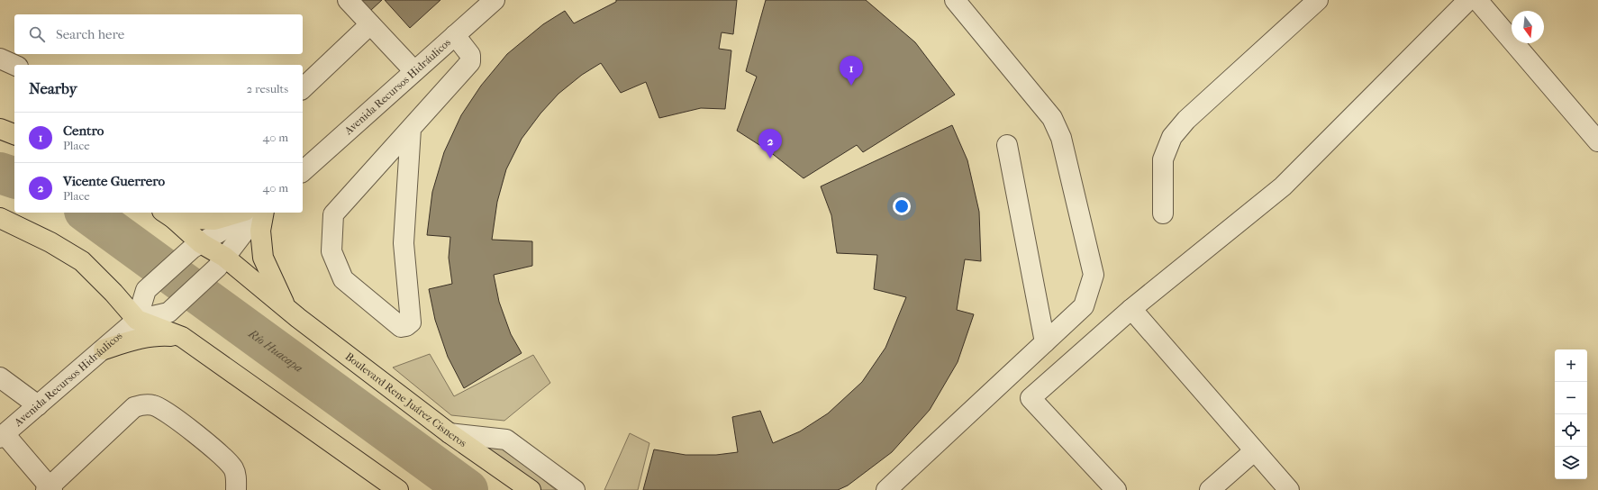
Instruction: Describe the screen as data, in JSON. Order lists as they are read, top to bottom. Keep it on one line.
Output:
{"streets":{"main road":["Boulevard Rene Juárez Cisneros"],"street":["Avenida Recursos Hidráulicos"]},"crossings":[["Avenida Recursos Hidráulicos","Boulevard Rene Juárez Cisneros"]],"water":["Río Huacapa"],"north":"bottom","page":{"search":"Search here","pins":["1","2"],"heading":["Nearby","2 results"],"list":[{"mark":"1","name":"Centro","note":"Place","value":"40 m"},{"mark":"2","name":"Vicente Guerrero","note":"Place","value":"40 m"}],"map_buttons":["+","−"]}}
